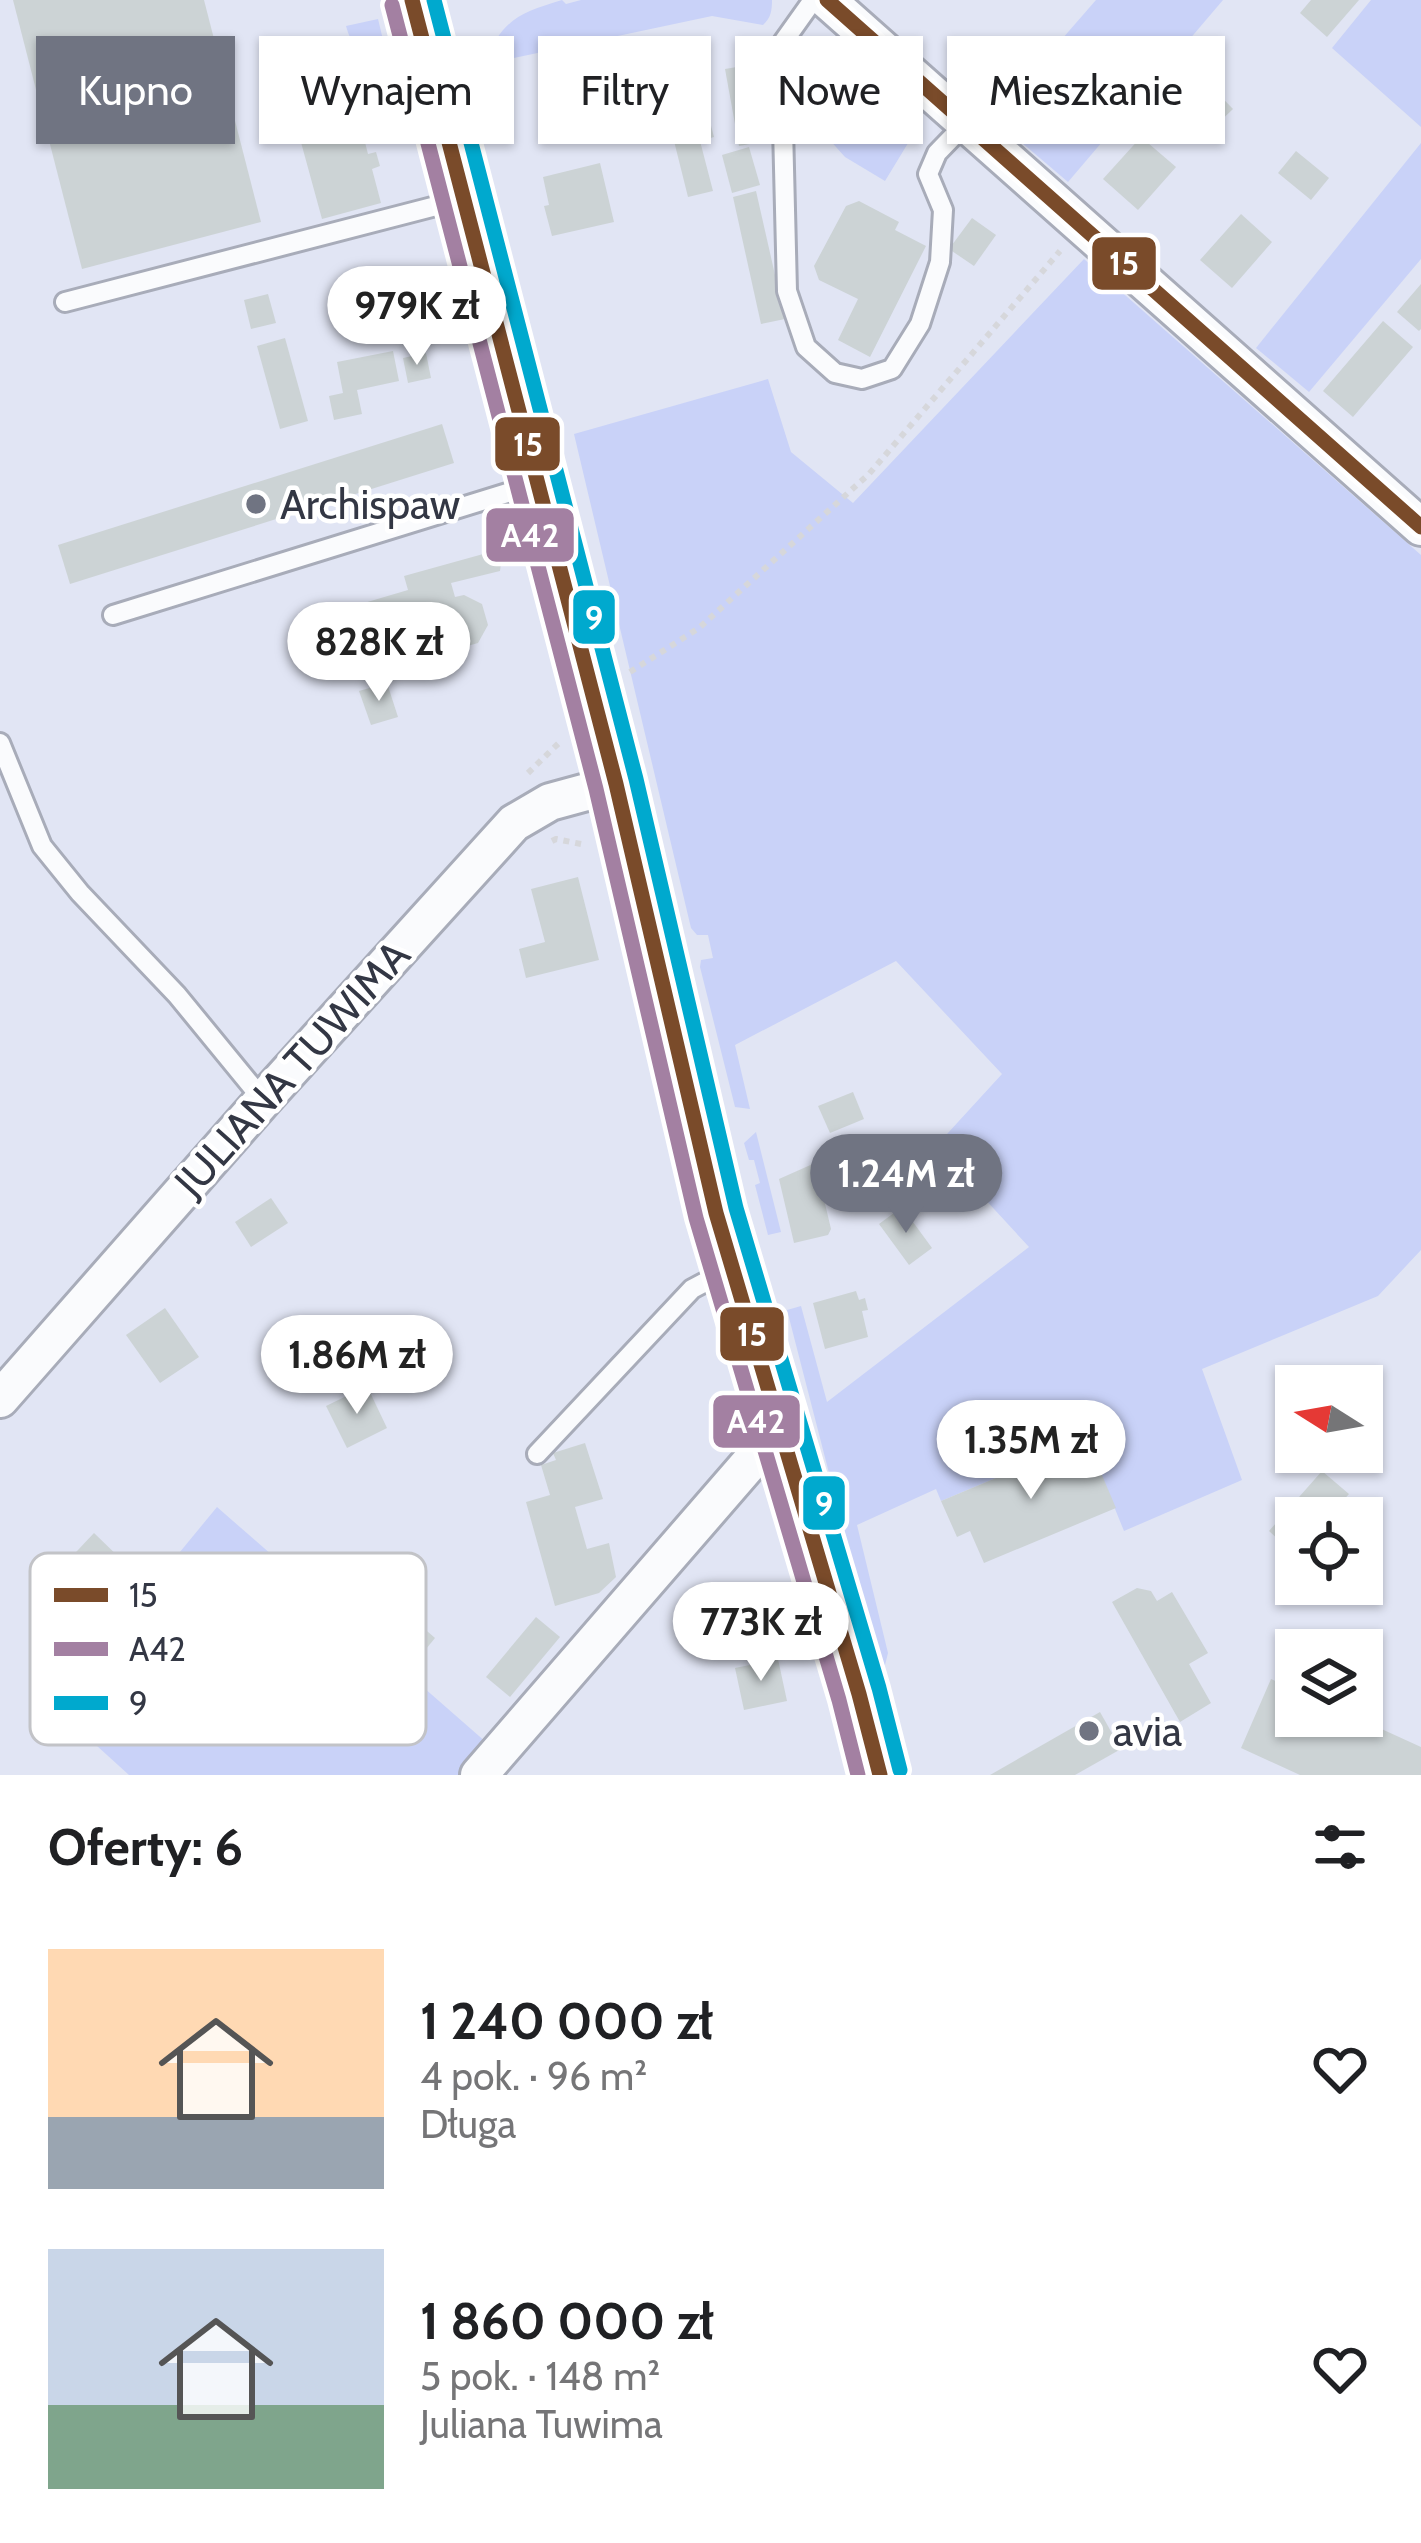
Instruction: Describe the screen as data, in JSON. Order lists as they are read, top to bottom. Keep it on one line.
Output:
{"streets":{"street":["JULIANA TUWIMA"]},"places":["Archispaw","avia"],"lines":["transit line 15","transit line 9","transit line A42"],"legend":["15","A42","9"],"north":"left","page":{"chip":["Kupno","Wynajem","Filtry","Nowe","Mieszkanie"],"price":["979K zł","828K zł","1.24M zł","1.86M zł","1.35M zł","773K zł"],"heading":"Oferty: 6","list":[{"name":"1 240 000 zł","note":"4 pok. · 96 m² · Długa"},{"name":"1 860 000 zł","note":"5 pok. · 148 m² · Juliana Tuwima"}]}}
